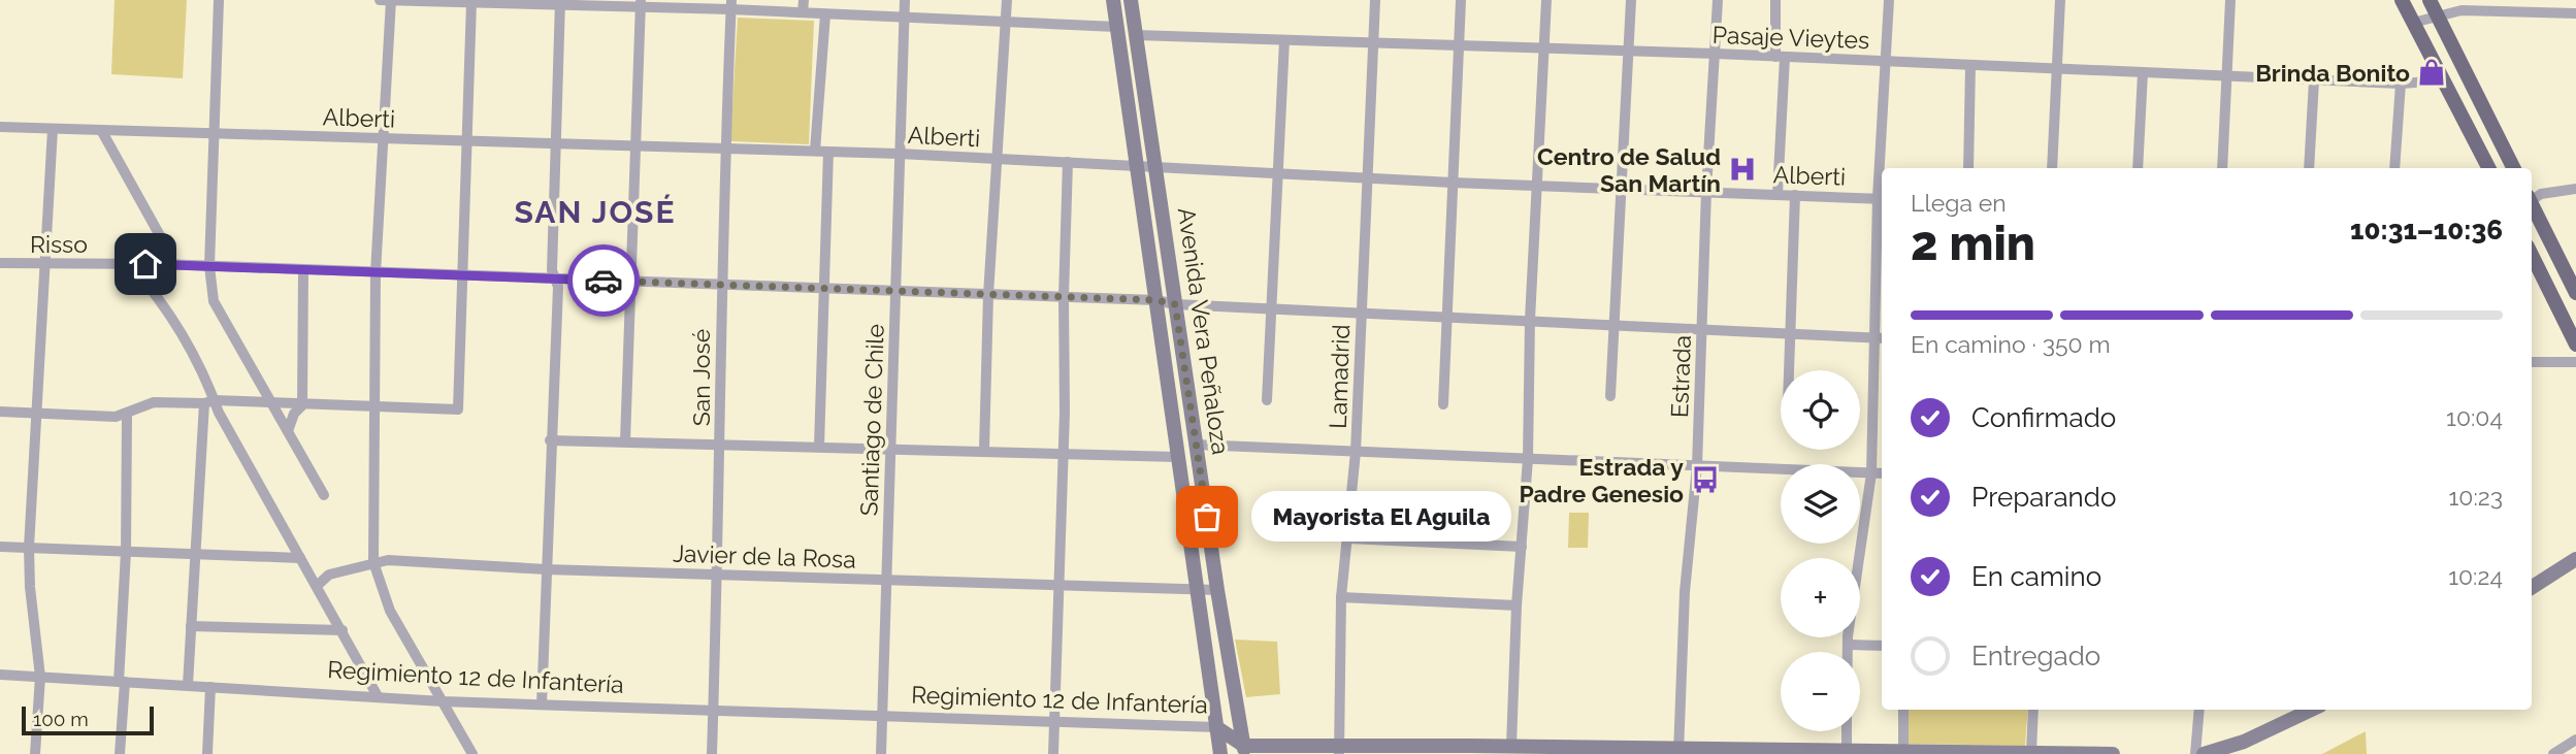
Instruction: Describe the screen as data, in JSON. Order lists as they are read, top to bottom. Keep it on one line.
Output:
{"streets":{"main road":["Avenida Vera Peñaloza","Regimiento 12 de Infantería"],"street":["Pasaje Vieytes","Alberti","Risso","Lamadrid","Estrada","San José","Santiago de Chile","Javier de la Rosa"]},"crossings":[["Pasaje Vieytes","Avenida Vera Peñaloza"],["Pasaje Vieytes","Lamadrid"],["Pasaje Vieytes","Estrada"],["Alberti","Avenida Vera Peñaloza"],["Alberti","Lamadrid"],["Alberti","Estrada"],["Alberti","San José"],["Alberti","Santiago de Chile"],["Risso","Avenida Vera Peñaloza"],["Risso","Lamadrid"],["Risso","Estrada"],["Risso","San José"],["Risso","Santiago de Chile"],["Avenida Vera Peñaloza","Javier de la Rosa"],["Avenida Vera Peñaloza","Regimiento 12 de Infantería"],["San José","Javier de la Rosa"],["San José","Regimiento 12 de Infantería"],["Santiago de Chile","Javier de la Rosa"],["Santiago de Chile","Regimiento 12 de Infantería"]],"districts":["SAN JOSÉ"],"places":{"shop":["Brinda Bonito"],"hospital":["Centro de Salud San Martín"],"bus stop":["Estrada y Padre Genesio"],"other":["Mayorista El Aguila"]},"scale_bar":"100 m","page":{"heading":["2 min","Llega en","10:31–10:36"],"bar":"En camino · 350 m","map_buttons":["+","−"],"list":[["Confirmado","10:04"],["Preparando","10:23"],["En camino","10:24"],"Entregado"],"bubble":"Mayorista El Aguila","scale":"100 m"}}
